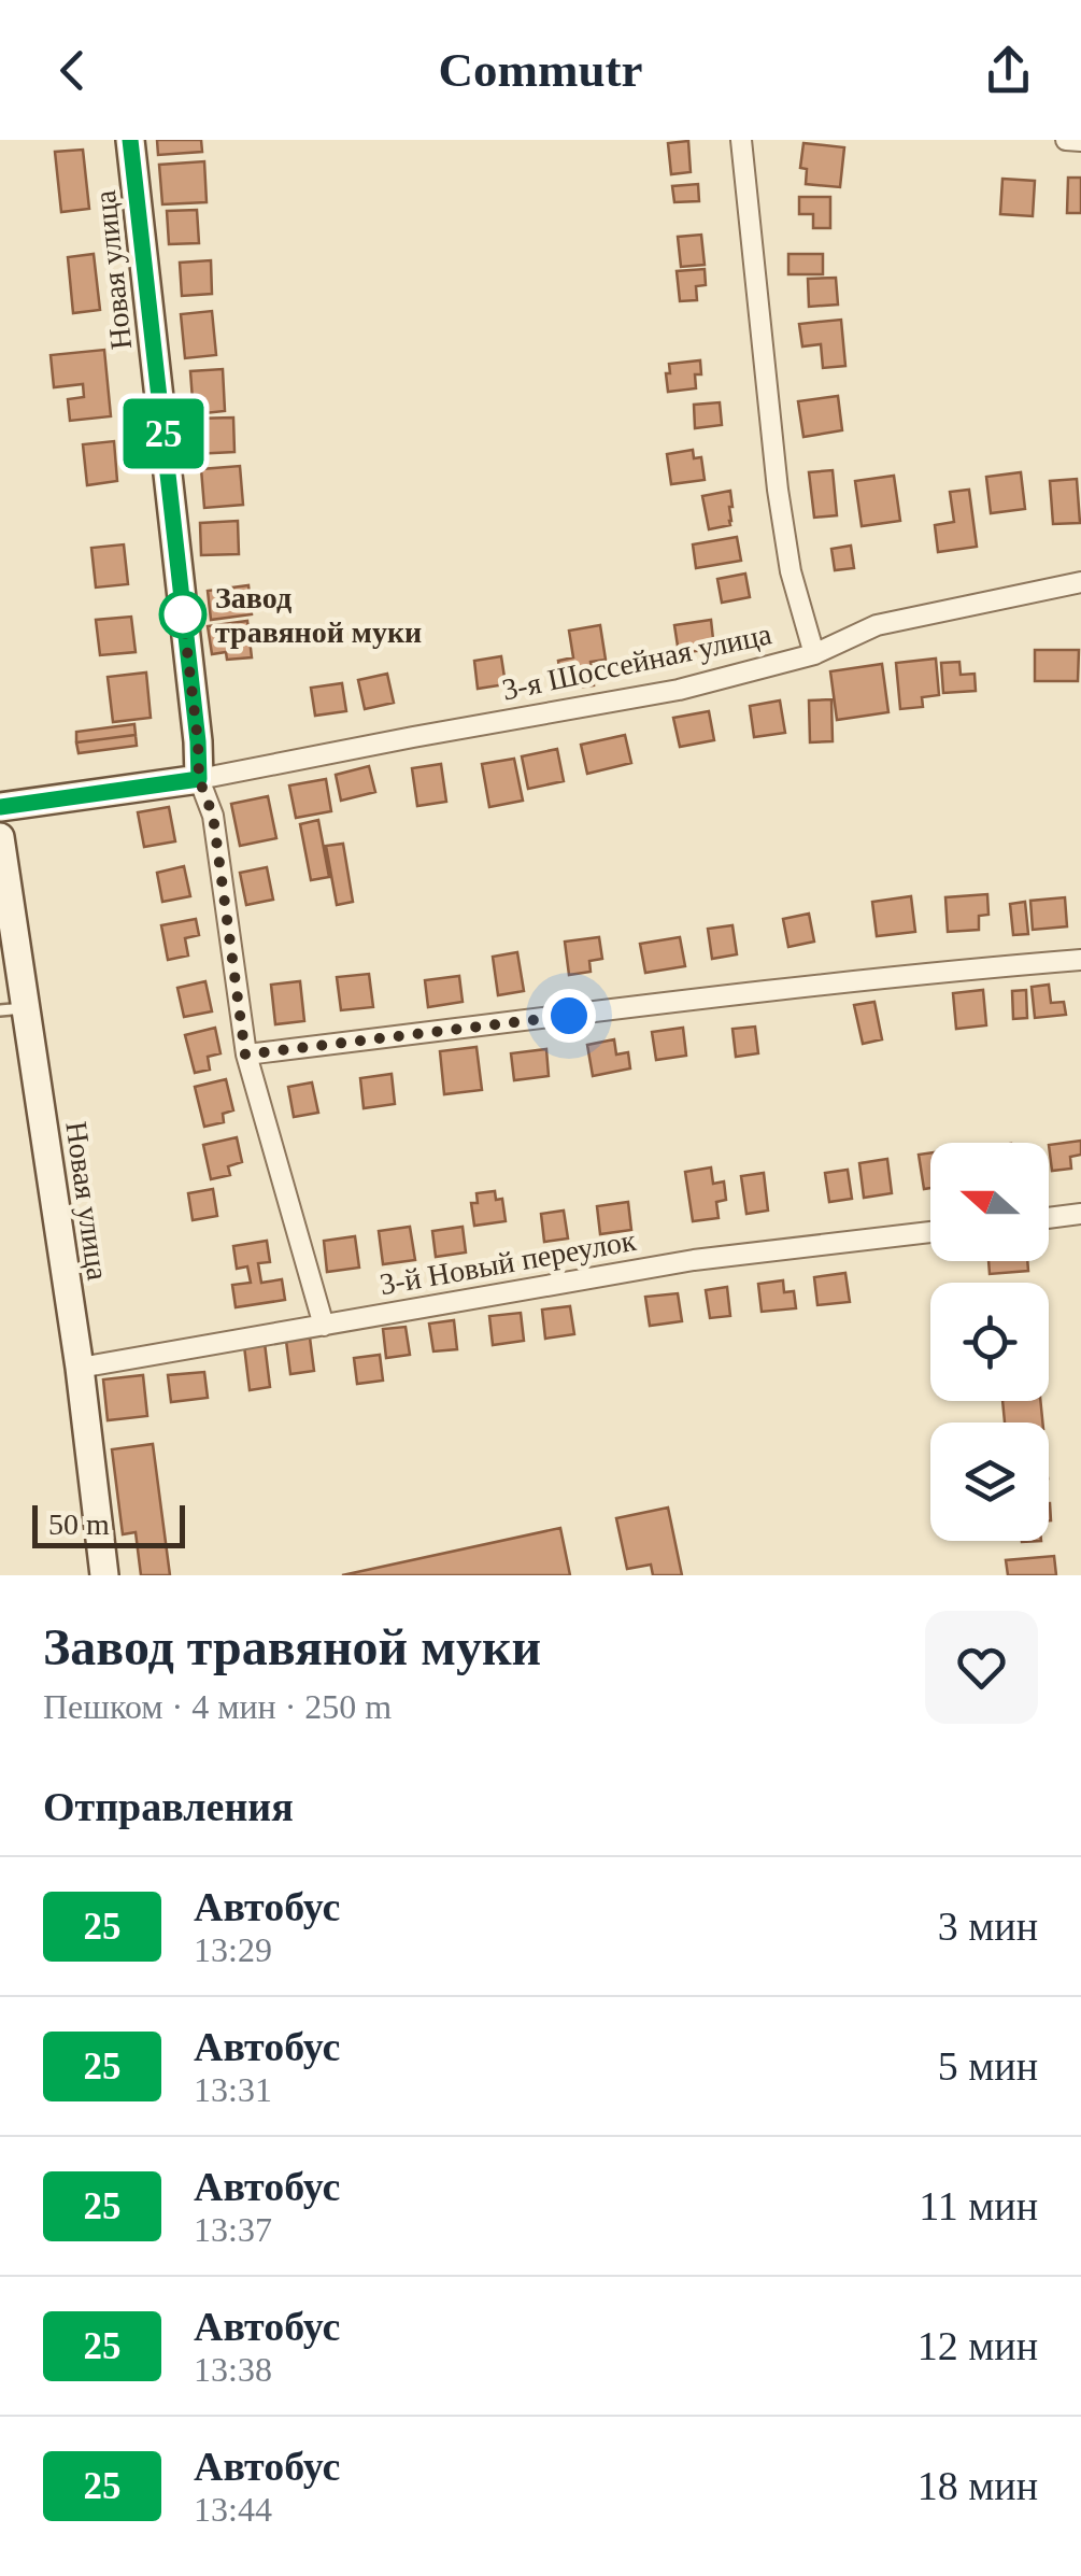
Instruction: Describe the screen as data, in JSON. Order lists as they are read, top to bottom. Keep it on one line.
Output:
{"streets":{"street":["Новая улица","3-я Шоссейная улица","3-й Новый переулок"]},"crossings":[["Новая улица","3-я Шоссейная улица"],["Новая улица","3-й Новый переулок"]],"places":["Завод травяной муки"],"lines":["bus line 25"],"scale_bar":"50 m","north":"left","page":{"header":"Commutr","on_map":"25","scale":"50 m","heading":[["Завод травяной муки","Пешком · 4 мин · 250 m"],"Отправления"],"list":[{"mark":"25","name":"Автобус","note":"13:29","value":"3 мин"},{"mark":"25","name":"Автобус","note":"13:31","value":"5 мин"},{"mark":"25","name":"Автобус","note":"13:37","value":"11 мин"},{"mark":"25","name":"Автобус","note":"13:38","value":"12 мин"},{"mark":"25","name":"Автобус","note":"13:44","value":"18 мин"}]}}
